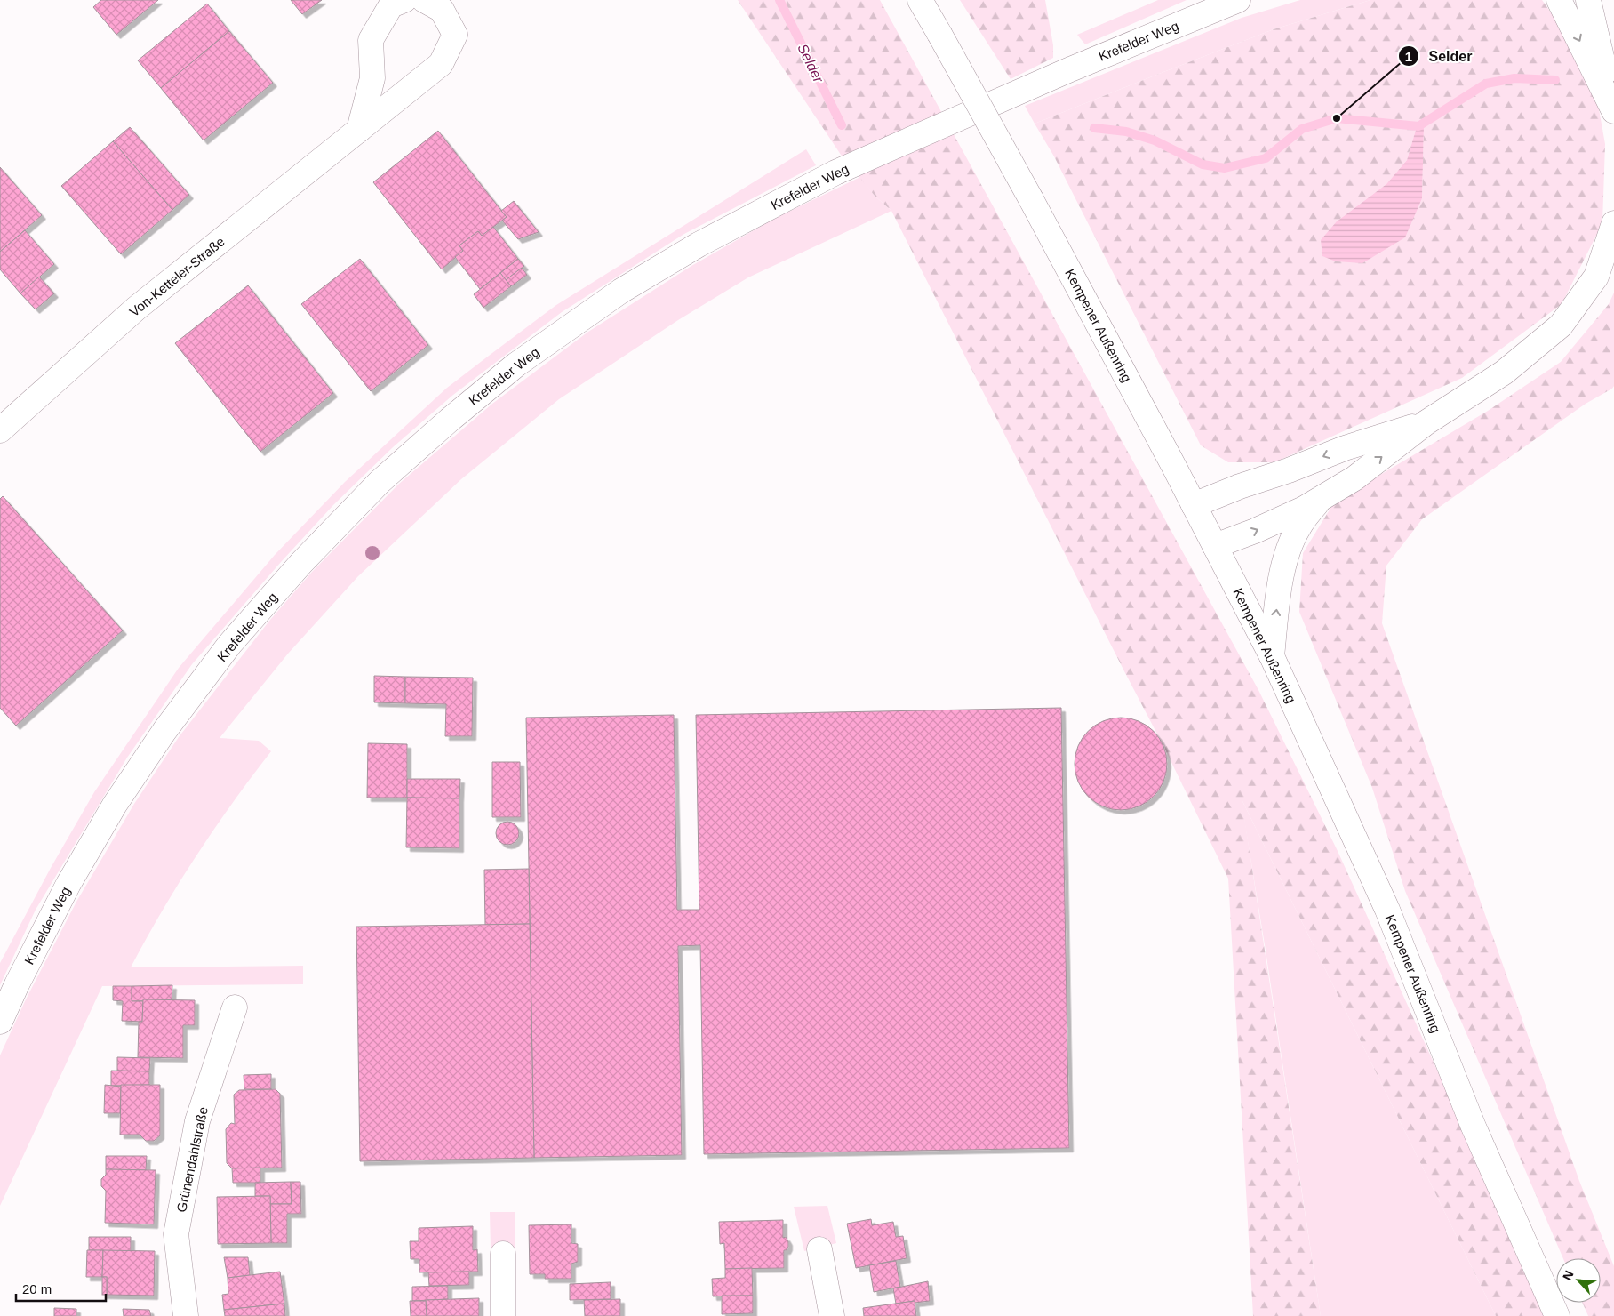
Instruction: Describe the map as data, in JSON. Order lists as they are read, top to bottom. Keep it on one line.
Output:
{"streets":{"street":["Krefelder Weg","Von-Ketteler-Straße","Kempener Außenring","Grünendahlstraße"]},"water":["Selder"],"places":["Selder"],"scale_bar":"20 m","north":"top left"}
